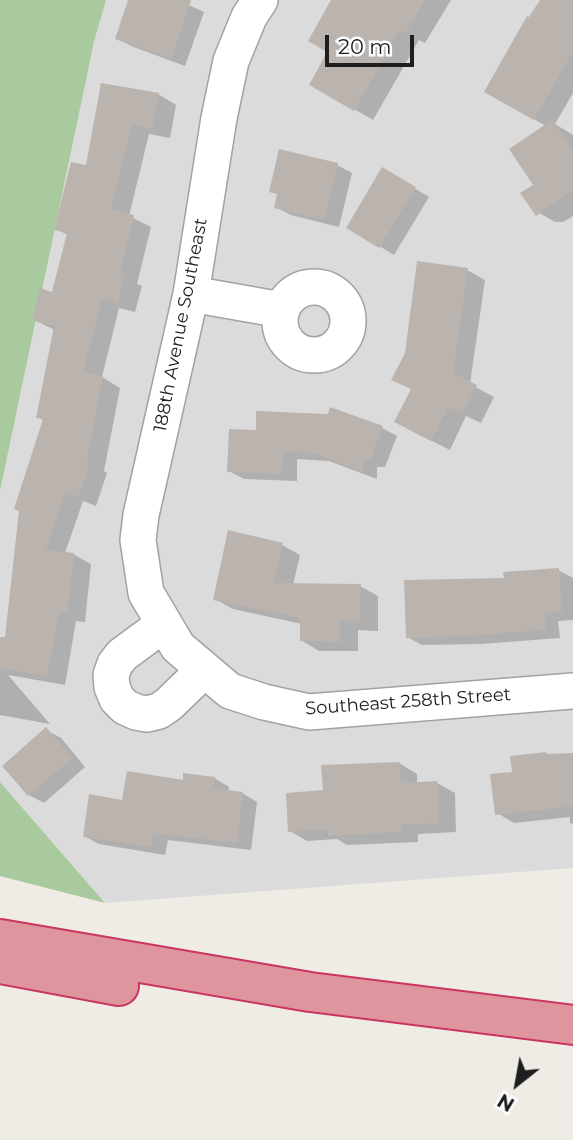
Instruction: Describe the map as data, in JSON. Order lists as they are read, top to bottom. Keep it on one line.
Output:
{"streets":{"street":["188th Avenue Southeast","Southeast 258th Street"]},"crossings":[["188th Avenue Southeast","Southeast 258th Street"]],"scale_bar":"20 m","north":"bottom left"}
